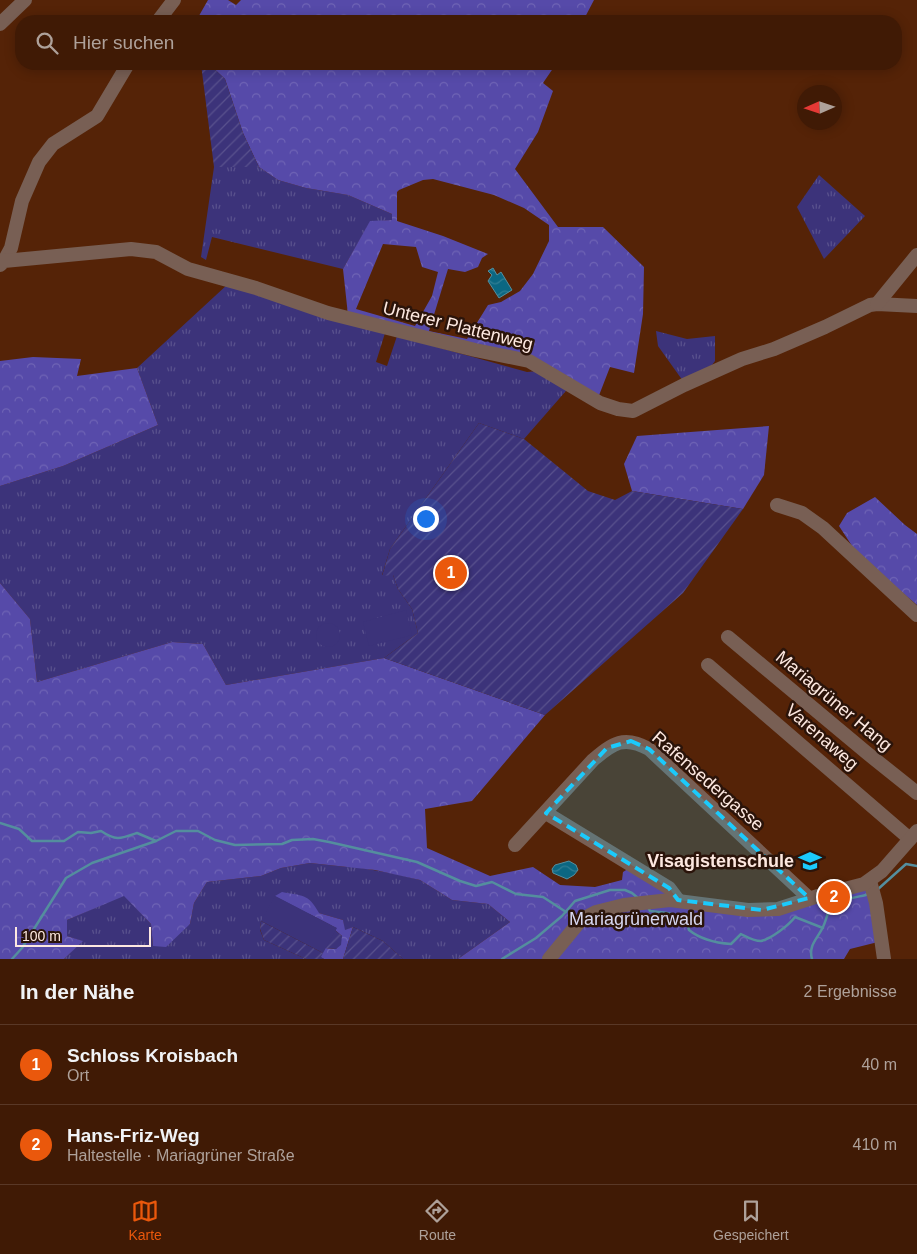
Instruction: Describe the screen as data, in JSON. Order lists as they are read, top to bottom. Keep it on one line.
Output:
{"streets":{"street":["Unterer Plattenweg","Mariagrüner Hang","Varenaweg","Rafensedergasse"]},"parks":["Mariagrünerwald"],"places":{"school or university":["Visagistenschule"]},"scale_bar":"100 m","north":"left","page":{"search":"Hier suchen","pins":["1","2"],"scale":"100 m","heading":["In der Nähe","2 Ergebnisse"],"list":[{"mark":"1","name":"Schloss Kroisbach","note":"Ort","value":"40 m"},{"mark":"2","name":"Hans-Friz-Weg","note":"Haltestelle · Mariagrüner Straße","value":"410 m"}],"nav":["Karte","Route","Gespeichert"]}}
